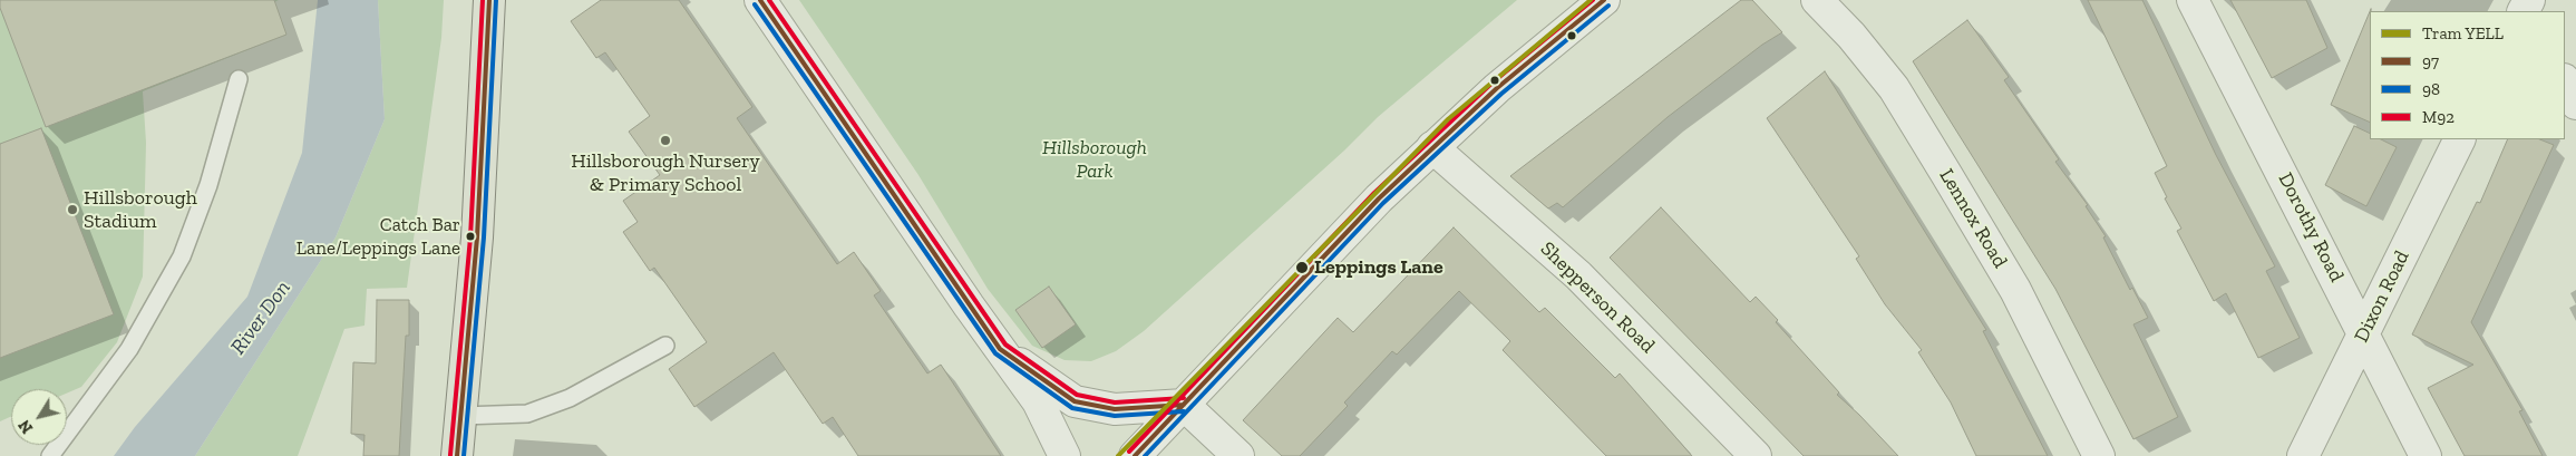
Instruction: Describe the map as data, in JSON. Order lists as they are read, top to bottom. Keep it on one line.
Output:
{"streets":{"street":["Lennox Road","Dorothy Road","Dixon Road","Shepperson Road"]},"crossings":[["Dorothy Road","Dixon Road"]],"water":["River Don"],"parks":["Hillsborough Park"],"places":["Hillsborough Nursery & Primary School","Hillsborough Stadium","Catch Bar Lane/Leppings Lane","Leppings Lane"],"lines":["tram line YELL","transit line 97","transit line 98","transit line M92"],"legend":["Tram YELL","97","98","M92"],"north":"bottom left"}
